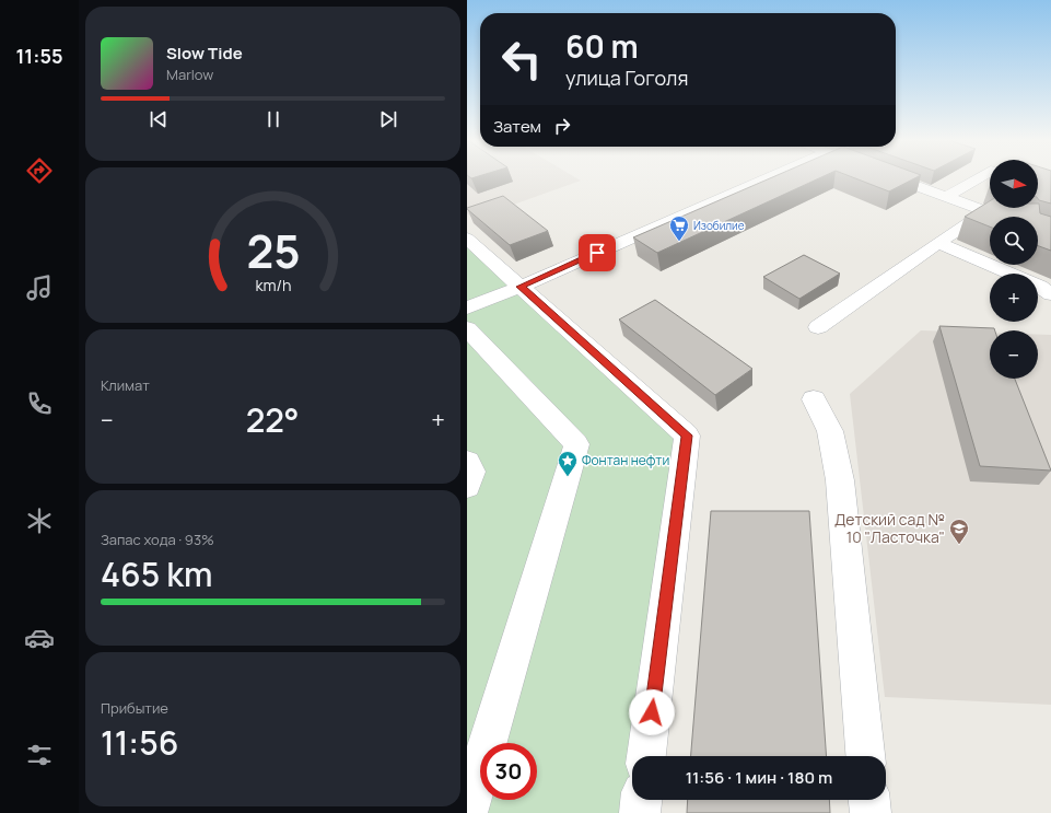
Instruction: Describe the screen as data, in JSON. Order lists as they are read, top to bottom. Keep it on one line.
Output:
{"places":{"supermarket":["Изобилие"],"place":["Фонтан нефти"],"school or university":["Детский сад № 10 \"Ласточка\""]},"north":"right","page":{"tabs":"11:55","turn":["60 m","улица Гоголя"],"song":["Slow Tide","Marlow"],"then":"Затем","map_buttons":["+","−"],"tile":["Климат",["Запас хода · 93%","465 km"],["Прибытие","11:56"]],"heat":["−","22°","+"],"limit":"30","trip":"11:56 · 1 мин · 180 m","gauge":["25","km/h"]}}
